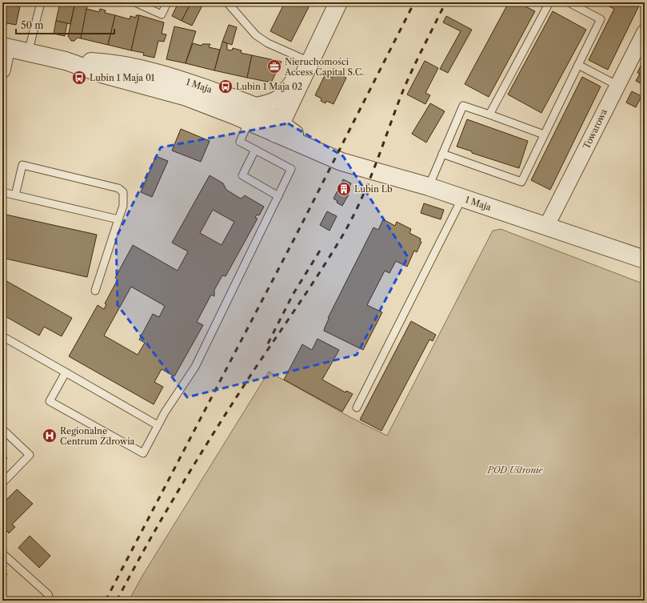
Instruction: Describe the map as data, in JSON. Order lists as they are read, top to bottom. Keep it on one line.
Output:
{"streets":{"street":["1 Maja","Towarowa"]},"crossings":[["1 Maja","Towarowa"]],"parks":["POD Ustronie"],"places":{"office":["Nieruchomości Access Capital S.C."],"bus stop":["Lubin 1 Maja 01","Lubin 1 Maja 02"],"building":["Lubin Lb"],"hospital":["Regionalne Centrum Zdrowia"]},"scale_bar":"50 m"}
